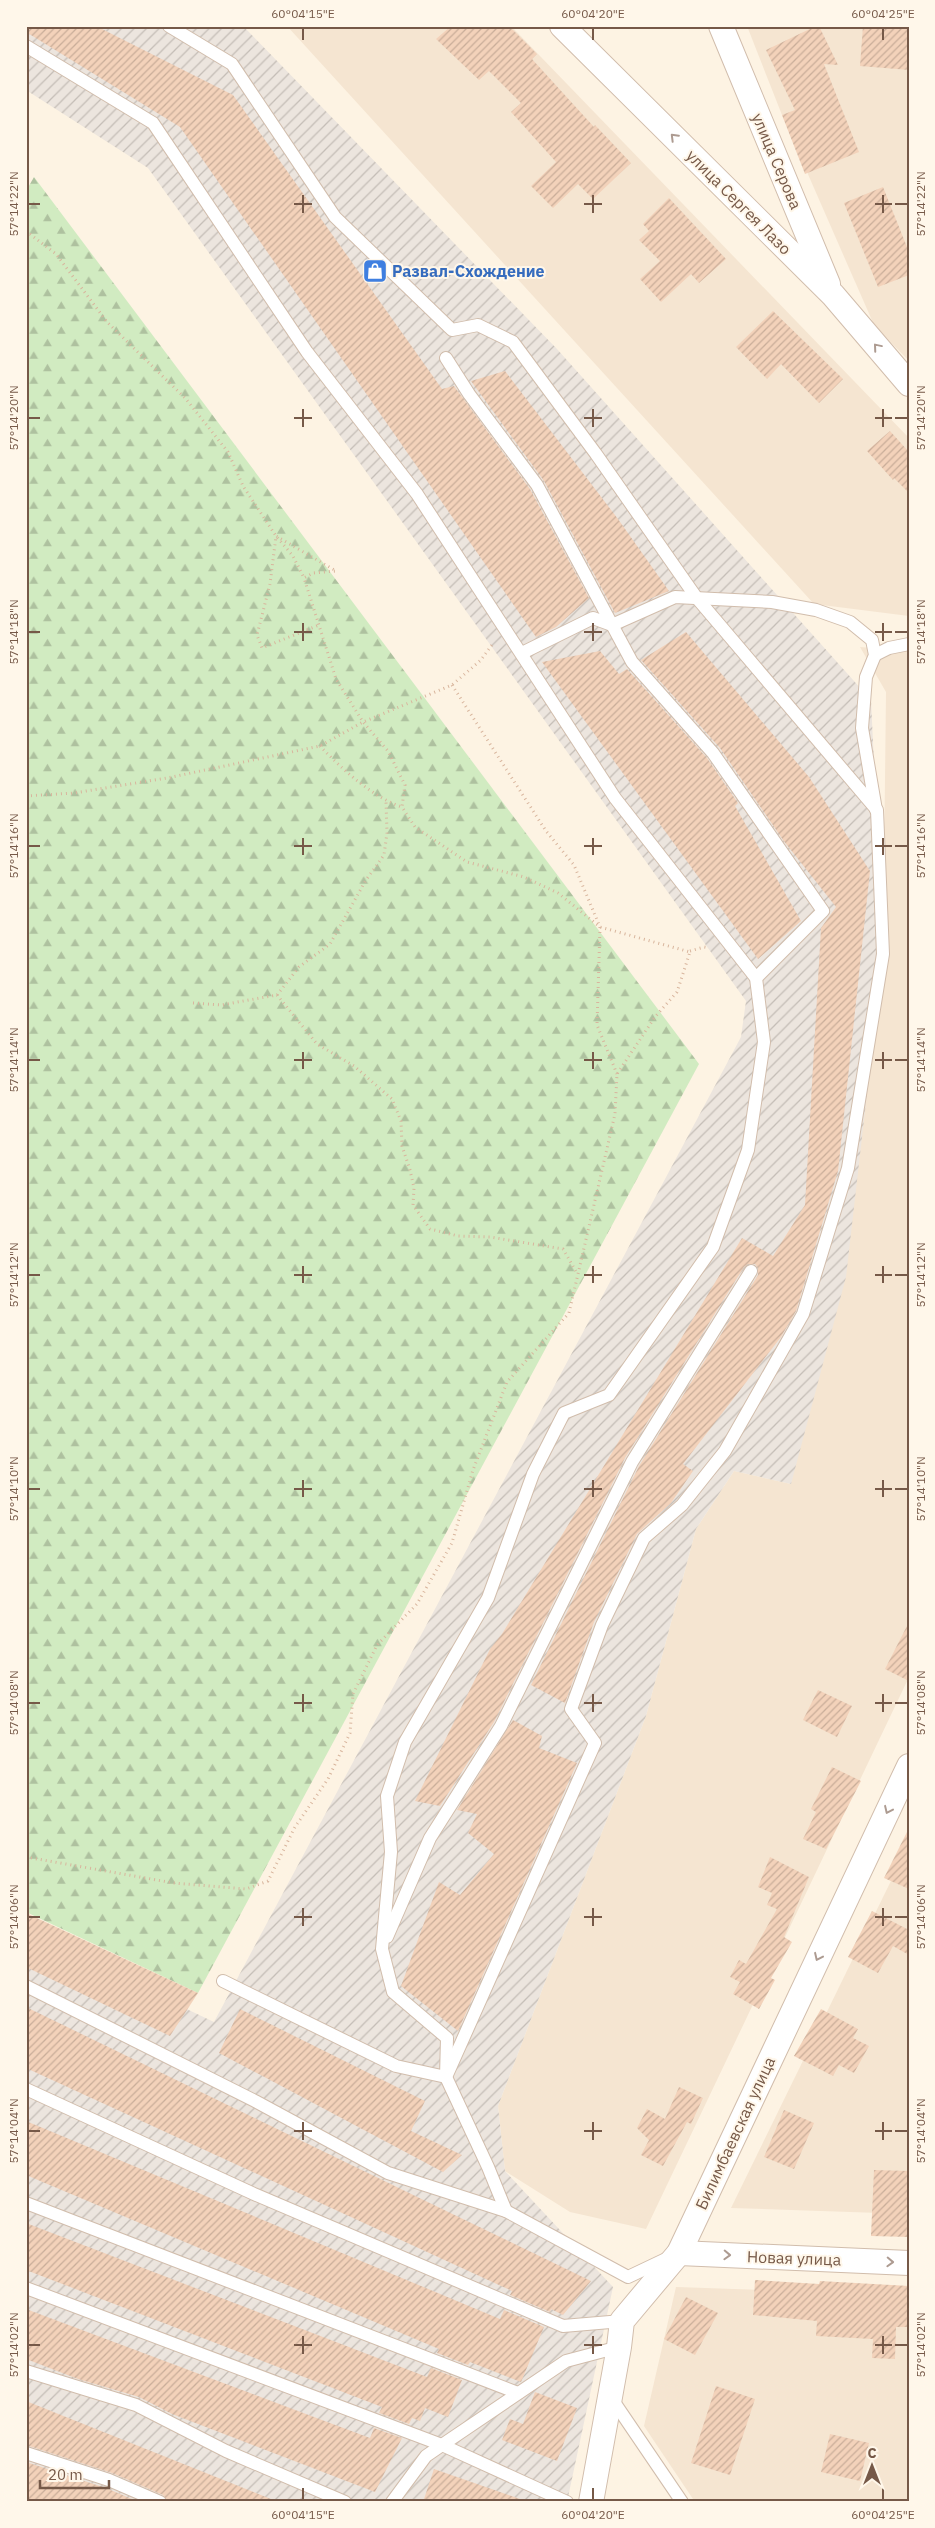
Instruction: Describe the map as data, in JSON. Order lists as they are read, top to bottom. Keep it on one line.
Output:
{"streets":{"street":["улица Серова","улица Сергея Лазо","Билимбаевская улица","Новая улица"]},"crossings":[["улица Серова","улица Сергея Лазо"],["Билимбаевская улица","Новая улица"]],"one_way":["улица Сергея Лазо","Билимбаевская улица","Новая улица"],"places":{"shop":["Развал-Схождение"]},"scale_bar":"20 m","north":"top","coordinates":["60°04'15\"E","60°04'20\"E","60°04'25\"E","57°14'22\"N","57°14'20\"N","57°14'18\"N","57°14'16\"N","57°14'14\"N","57°14'12\"N","57°14'10\"N","57°14'08\"N","57°14'06\"N","57°14'04\"N","57°14'02\"N"]}
